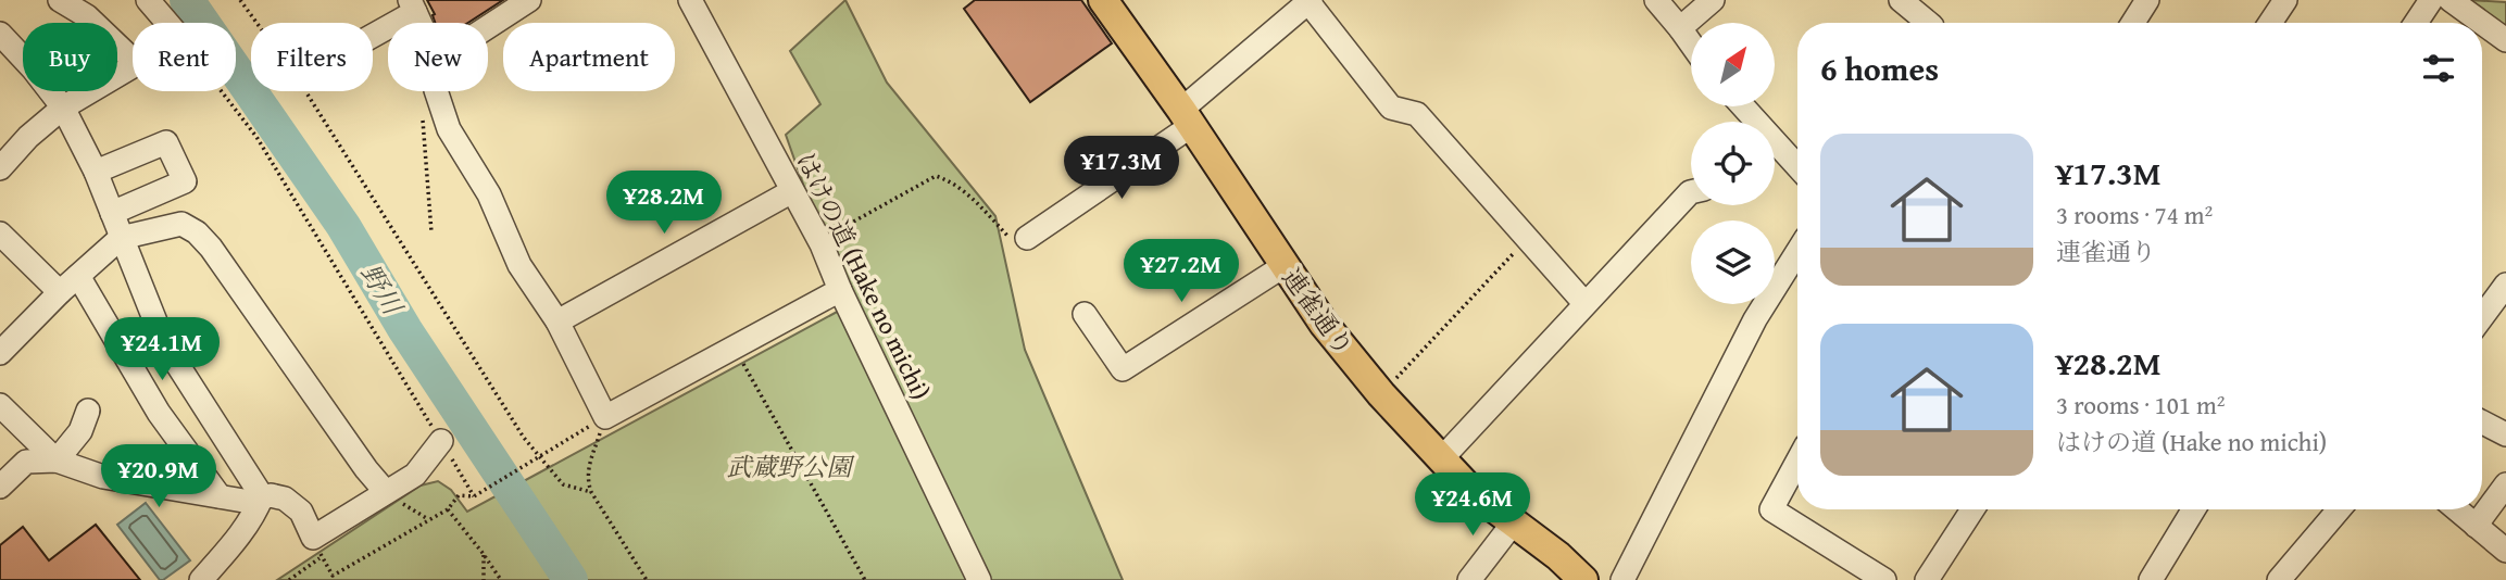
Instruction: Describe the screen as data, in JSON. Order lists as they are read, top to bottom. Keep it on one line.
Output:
{"streets":{"main road":["連雀通り"],"street":["はけの道 (Hake no michi)"]},"water":["野川"],"parks":["武蔵野公園"],"north":"top right","page":{"chip":["Buy","Rent","Filters","New","Apartment"],"heading":"6 homes","list":[{"name":"¥17.3M","note":"3 rooms · 74 m² · 連雀通り"},{"name":"¥28.2M","note":"3 rooms · 101 m² · はけの道 (Hake no michi)"}],"price":["¥17.3M","¥28.2M","¥27.2M","¥24.1M","¥20.9M","¥24.6M"]}}
